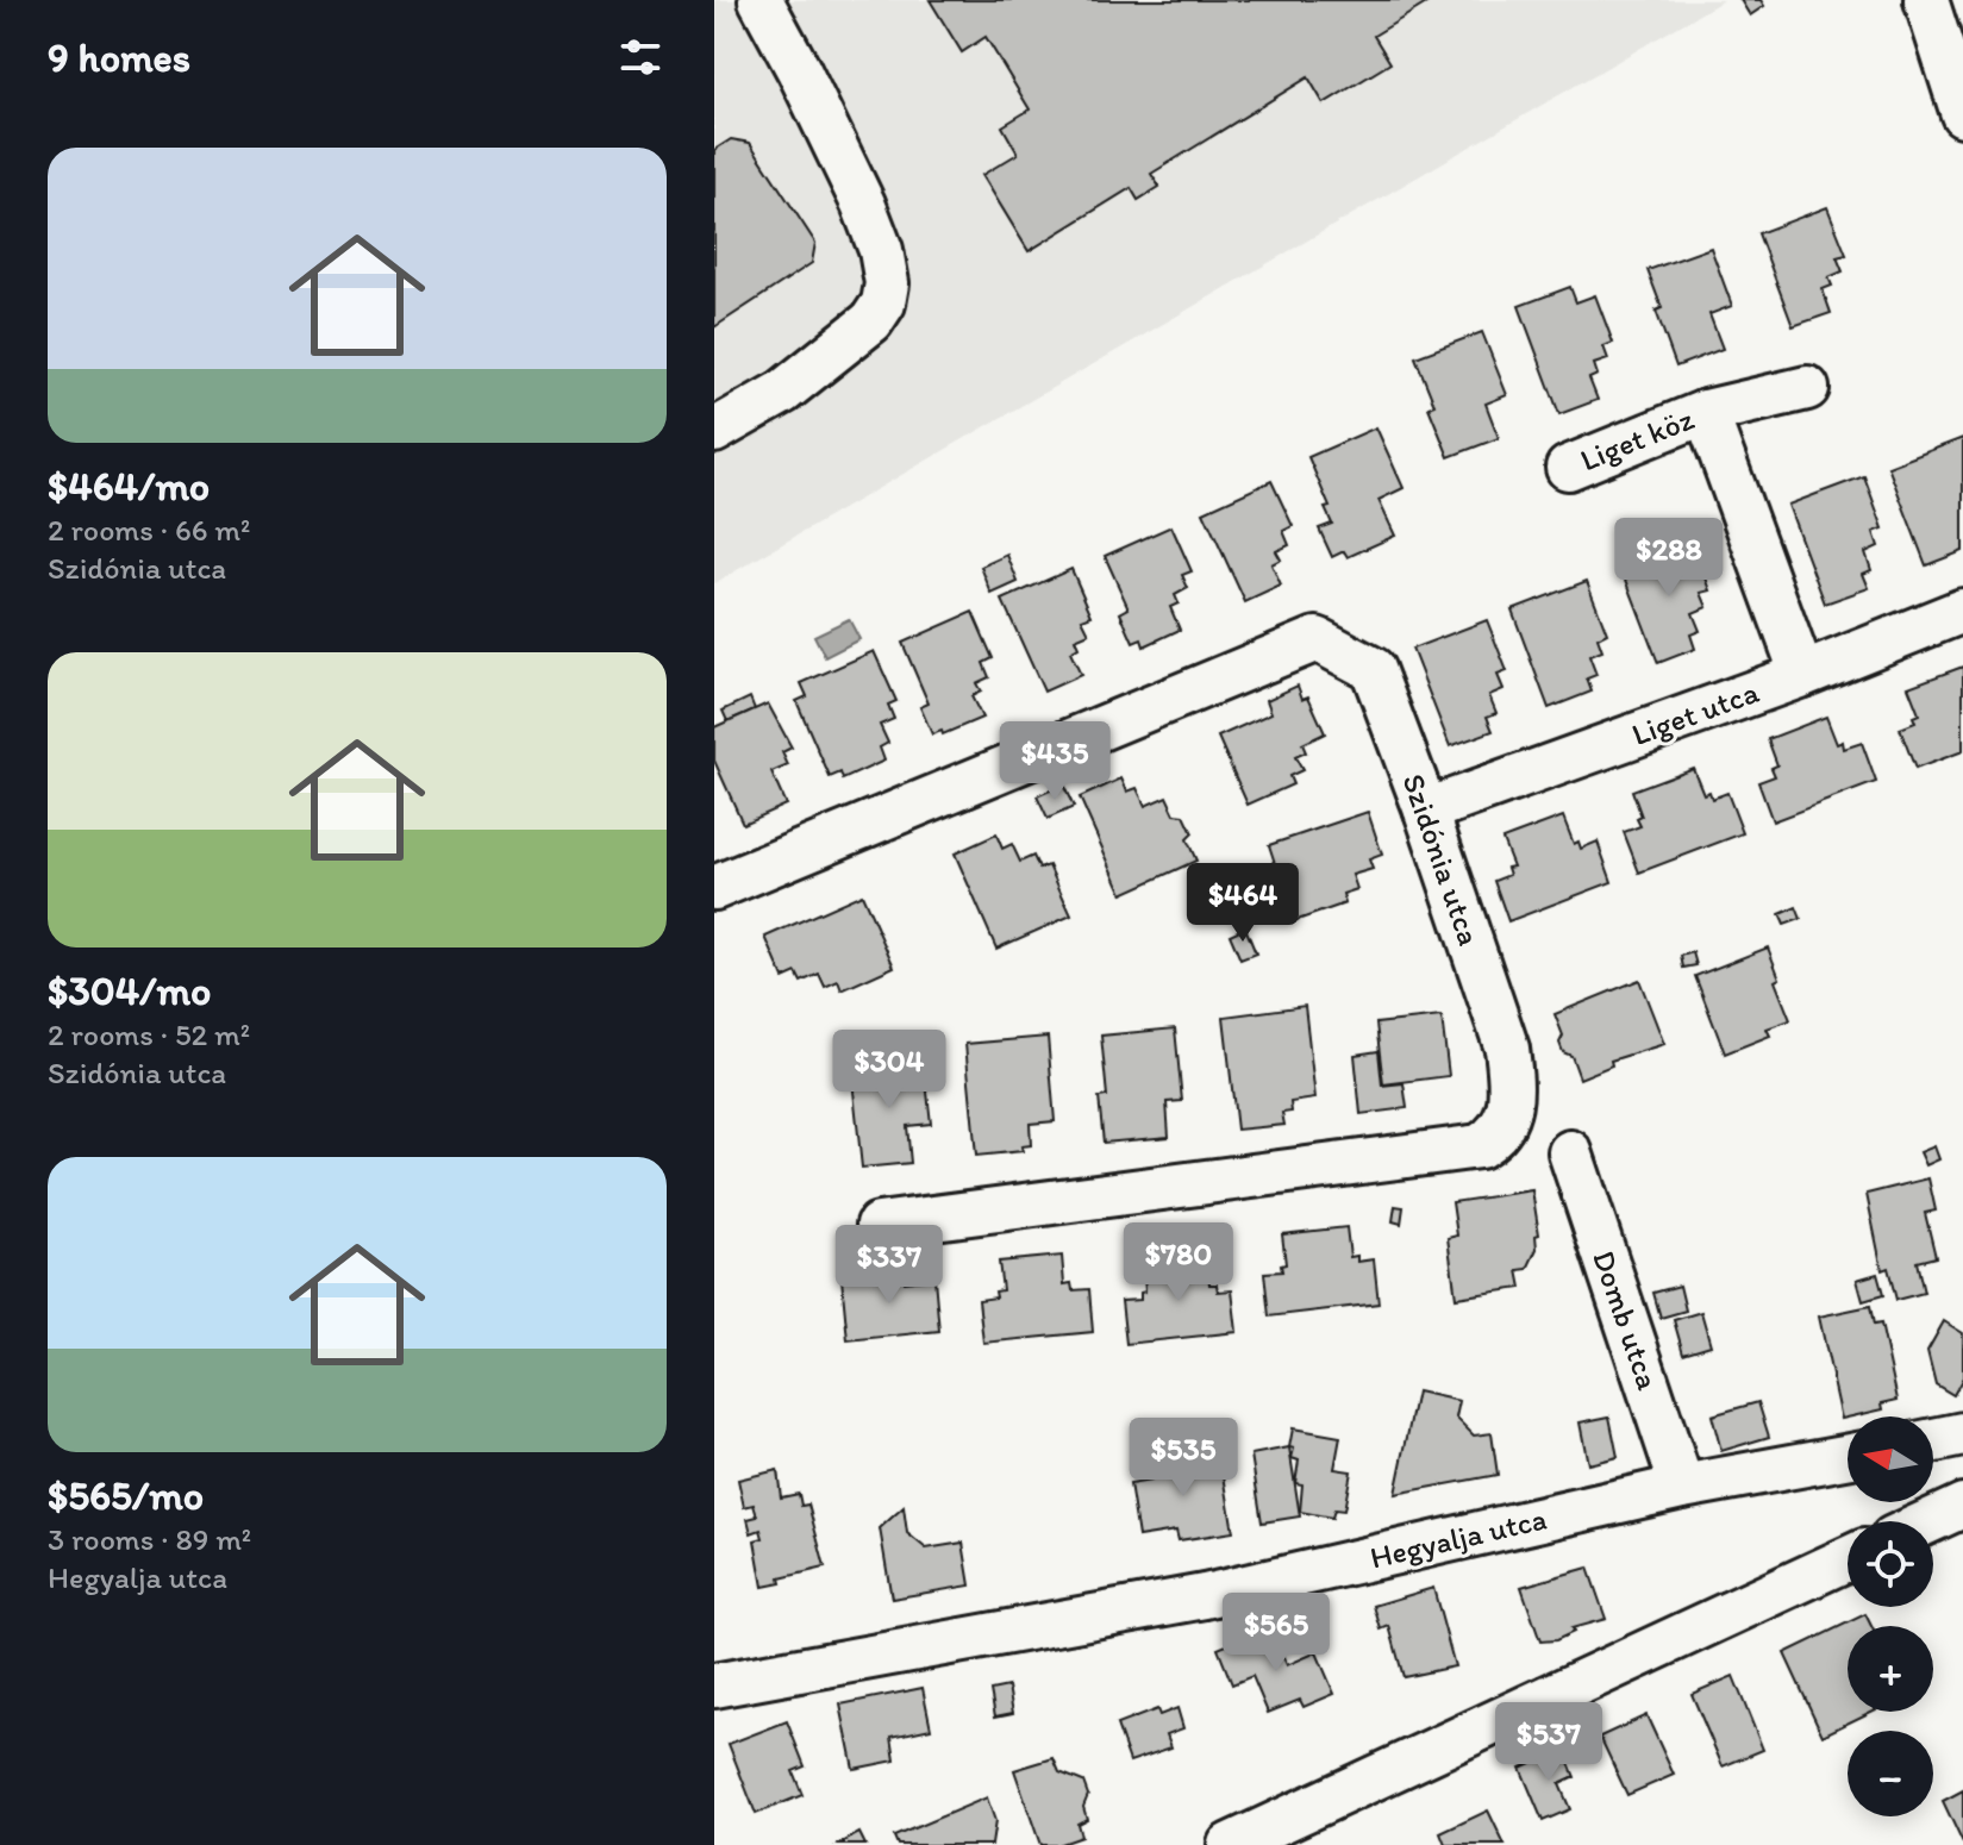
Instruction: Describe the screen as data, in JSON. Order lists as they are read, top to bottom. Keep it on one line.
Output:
{"streets":{"street":["Liget köz","Liget utca","Szidónia utca","Domb utca","Hegyalja utca"]},"crossings":[["Liget köz","Liget utca"],["Liget utca","Szidónia utca"],["Domb utca","Hegyalja utca"]],"north":"left","page":{"heading":"9 homes","list":[{"name":"$464/mo","note":"2 rooms · 66 m² · Szidónia utca"},{"name":"$304/mo","note":"2 rooms · 52 m² · Szidónia utca"},{"name":"$565/mo","note":"3 rooms · 89 m² · Hegyalja utca"}],"price":["$288","$435","$464","$304","$780","$337","$535","$565","$537"],"map_buttons":["+","−"]}}
